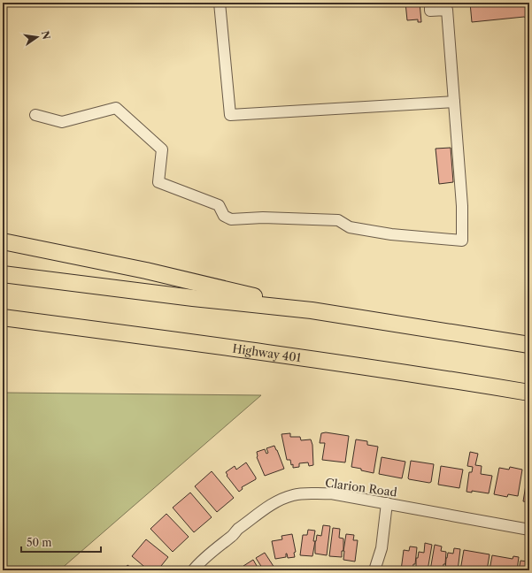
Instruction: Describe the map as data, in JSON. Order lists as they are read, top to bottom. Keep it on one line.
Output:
{"streets":{"highway":["Highway 401"],"street":["Clarion Road"]},"scale_bar":"50 m","north":"right"}
